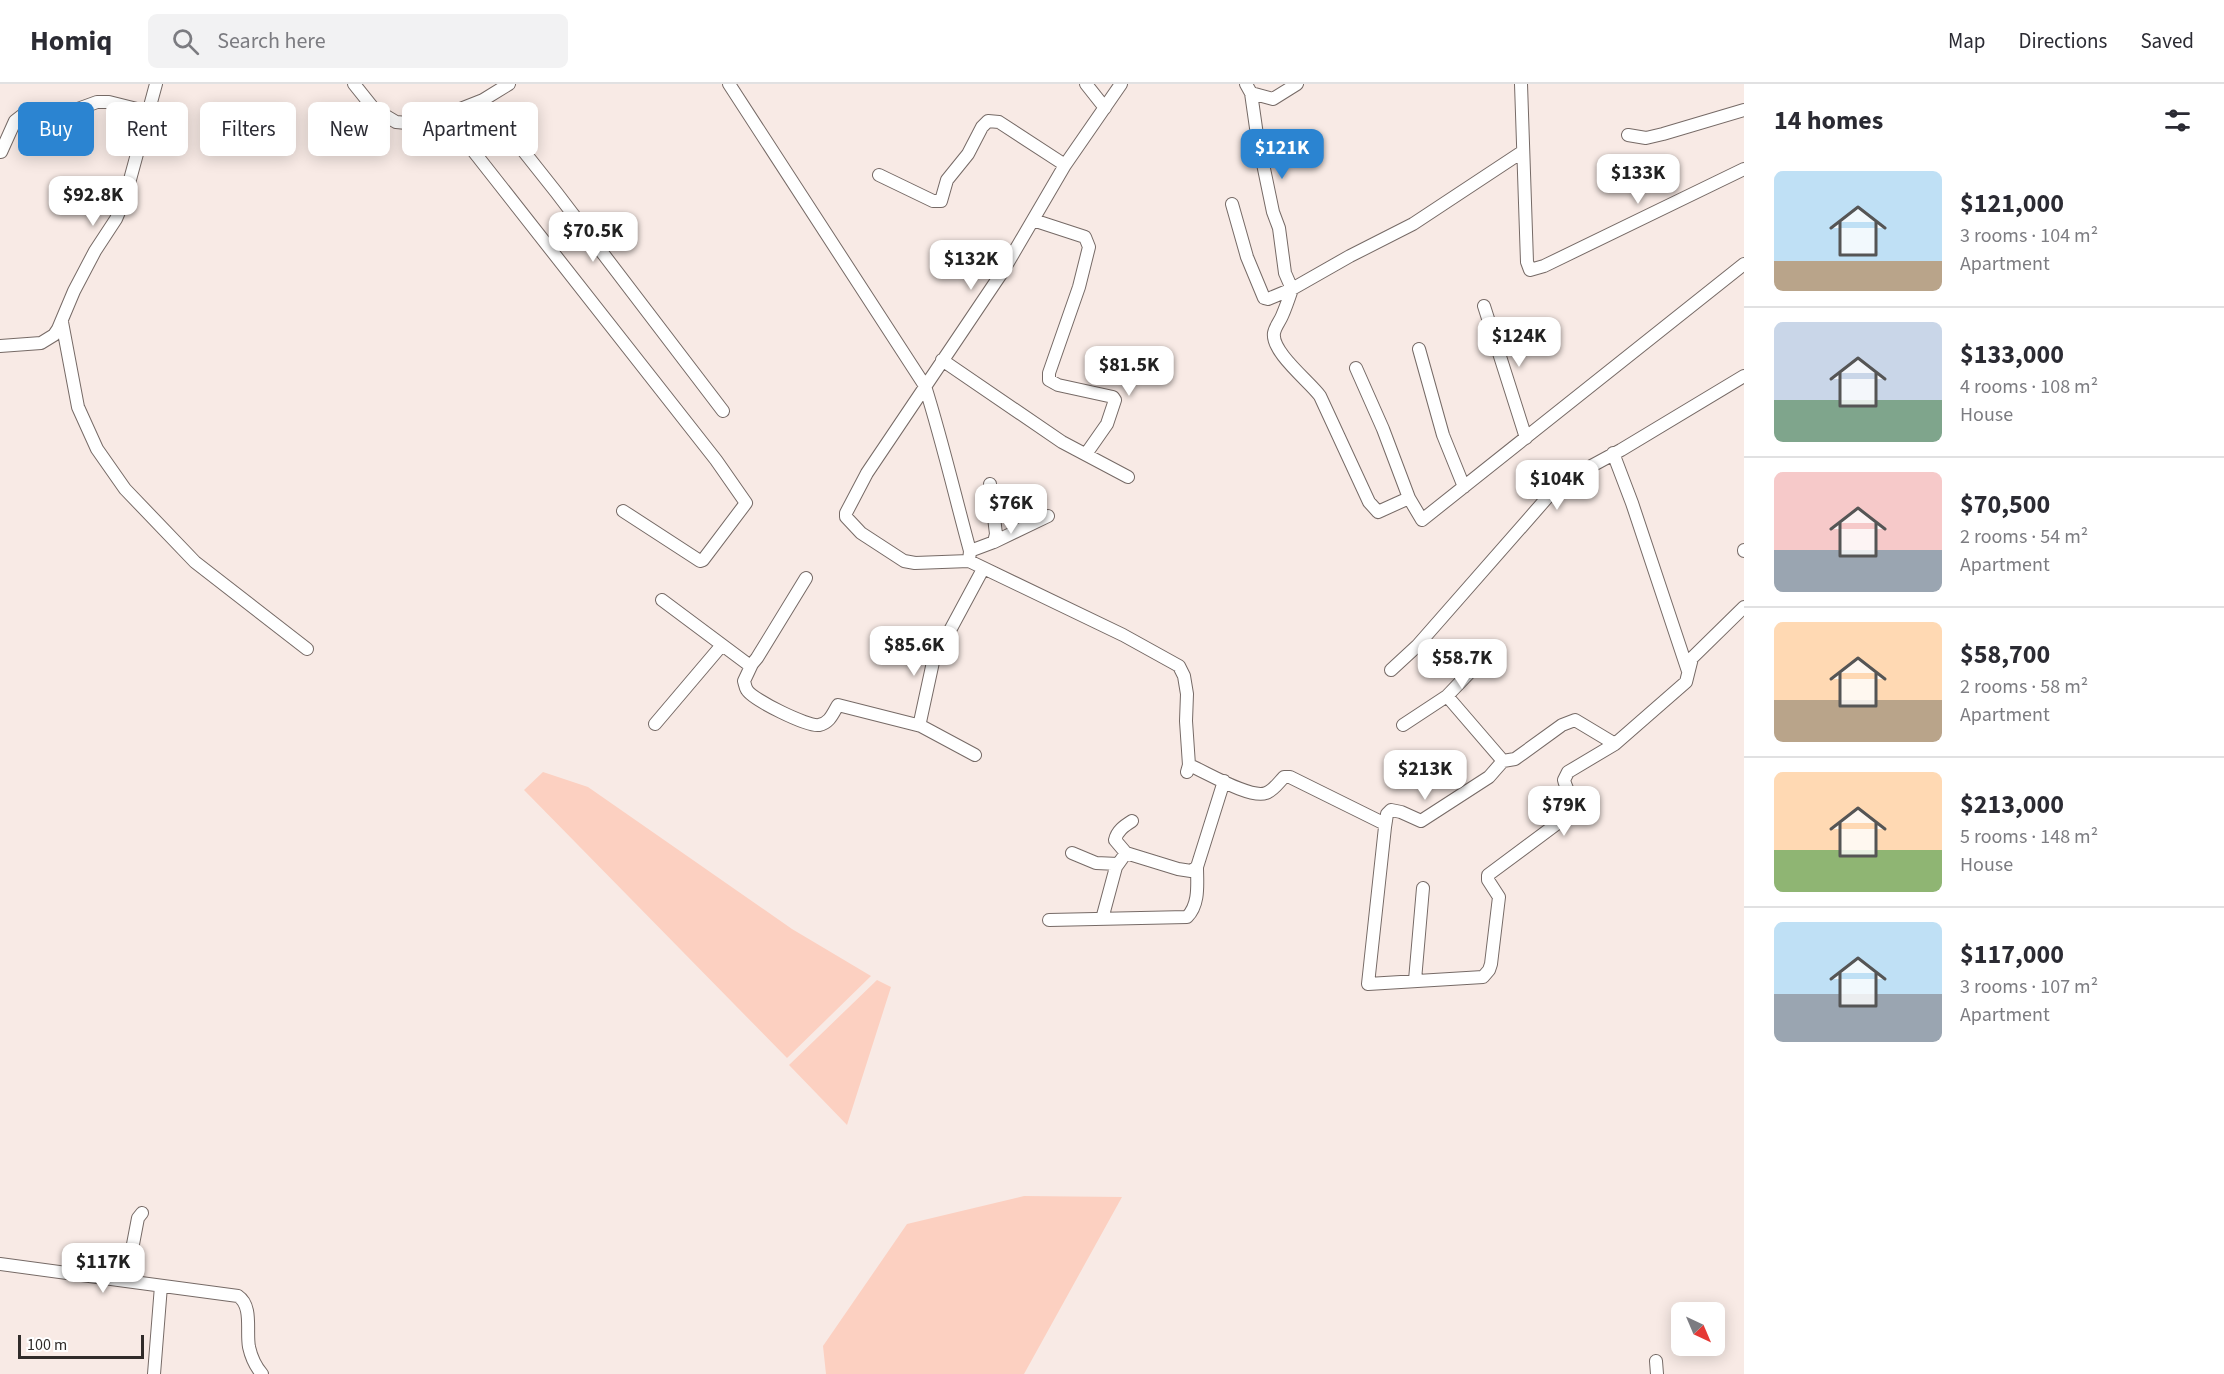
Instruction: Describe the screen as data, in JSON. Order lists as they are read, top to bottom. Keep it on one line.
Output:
{"scale_bar":"100 m","north":"bottom right","page":{"header":"Homiq","search":"Search here","nav":["Map","Directions","Saved"],"heading":"14 homes","chip":["Buy","Rent","Filters","New","Apartment"],"price":["$121K","$133K","$92.8K","$70.5K","$132K","$124K","$81.5K","$104K","$76K","$85.6K","$58.7K","$213K","$79K","$117K"],"list":[{"name":"$121,000","note":"3 rooms · 104 m² · Apartment"},{"name":"$133,000","note":"4 rooms · 108 m² · House"},{"name":"$70,500","note":"2 rooms · 54 m² · Apartment"},{"name":"$58,700","note":"2 rooms · 58 m² · Apartment"},{"name":"$213,000","note":"5 rooms · 148 m² · House"},{"name":"$117,000","note":"3 rooms · 107 m² · Apartment"}],"scale":"100 m"}}
